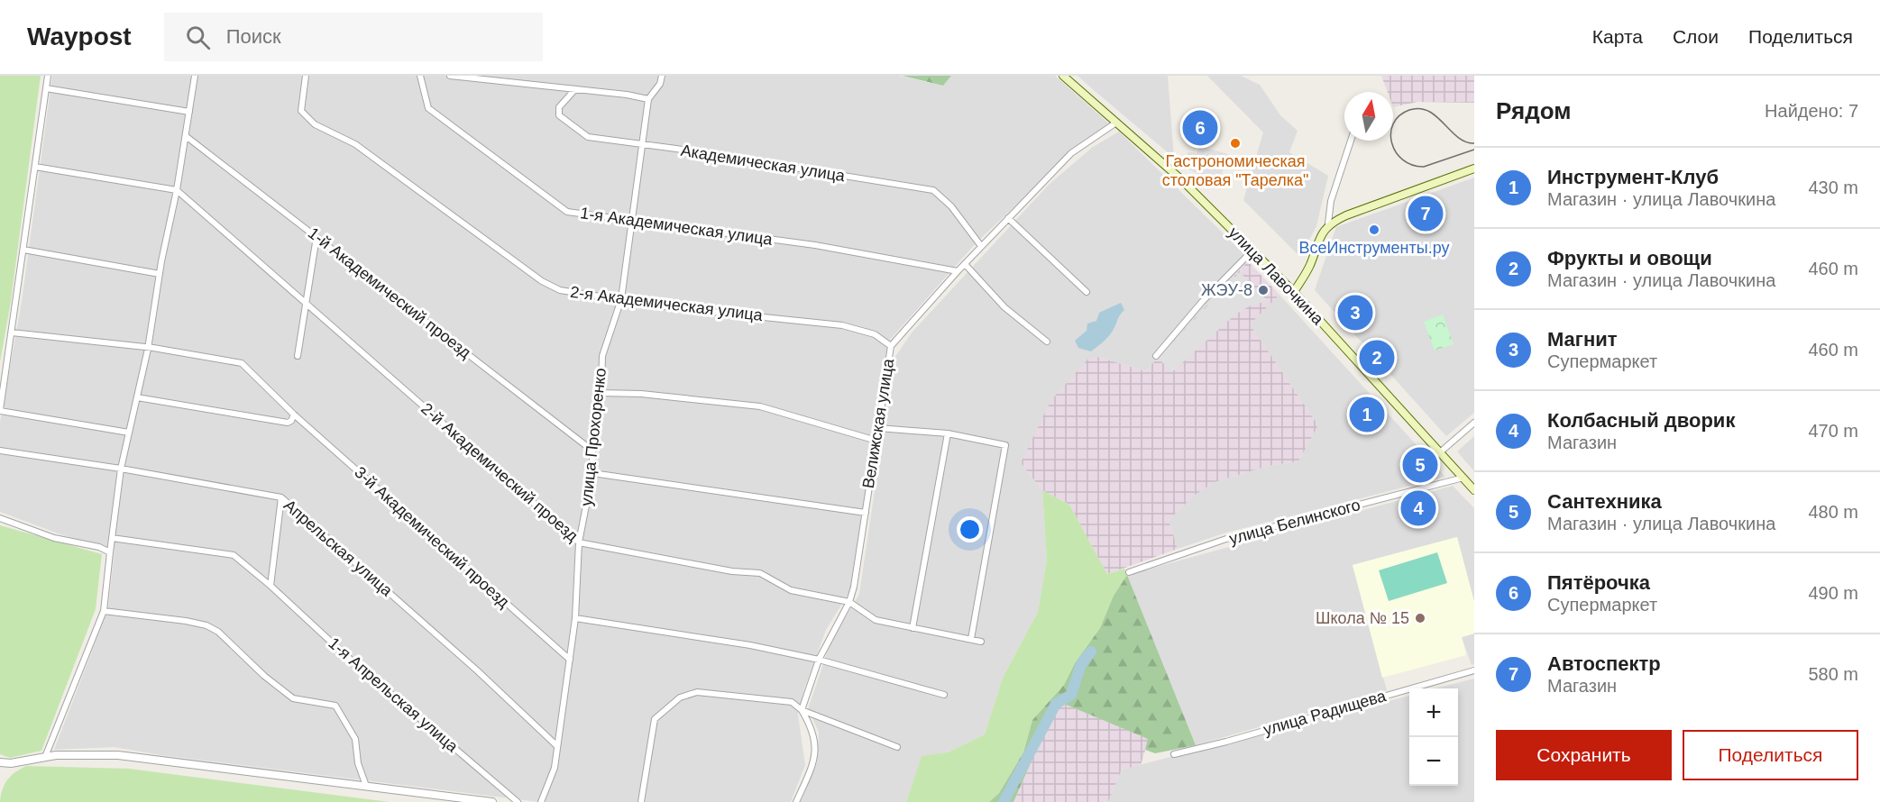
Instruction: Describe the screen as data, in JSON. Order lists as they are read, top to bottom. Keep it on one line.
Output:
{"streets":{"main road":["улица Лавочкина"],"street":["Академическая улица","1-я Академическая улица","1-й Академический проезд","2-я Академическая улица","Велижская улица","улица Прохоренко","2-й Академический проезд","улица Белинского","3-й Академический проезд","Апрельская улица","1-я Апрельская улица","улица Радищева"]},"crossings":[["Академическая улица","Велижская улица"],["Академическая улица","улица Прохоренко"],["1-я Академическая улица","Велижская улица"],["1-я Академическая улица","улица Прохоренко"],["улица Лавочкина","Велижская улица"],["улица Лавочкина","улица Белинского"],["1-й Академический проезд","улица Прохоренко"],["2-я Академическая улица","Велижская улица"],["2-я Академическая улица","улица Прохоренко"],["Велижская улица","2-й Академический проезд"],["улица Прохоренко","2-й Академический проезд"],["улица Прохоренко","3-й Академический проезд"],["улица Прохоренко","Апрельская улица"]],"places":["Гастрономическая столовая \"Тарелка\"","ВсеИнструменты.ру","ЖЭУ-8","Школа № 15"],"north":"top","page":{"header":"Waypost","search":"Поиск","nav":["Карта","Слои","Поделиться"],"heading":["Рядом","Найдено: 7"],"pins":["6","7","3","2","1","5","4"],"list":[{"mark":"1","name":"Инструмент-Клуб","note":"Магазин · улица Лавочкина","value":"430 m"},{"mark":"2","name":"Фрукты и овощи","note":"Магазин · улица Лавочкина","value":"460 m"},{"mark":"3","name":"Магнит","note":"Супермаркет","value":"460 m"},{"mark":"4","name":"Колбасный дворик","note":"Магазин","value":"470 m"},{"mark":"5","name":"Сантехника","note":"Магазин · улица Лавочкина","value":"480 m"},{"mark":"6","name":"Пятёрочка","note":"Супермаркет","value":"490 m"},{"mark":"7","name":"Автоспектр","note":"Магазин","value":"580 m"}],"map_buttons":["+","−"],"buttons":["Сохранить","Поделиться"]}}
